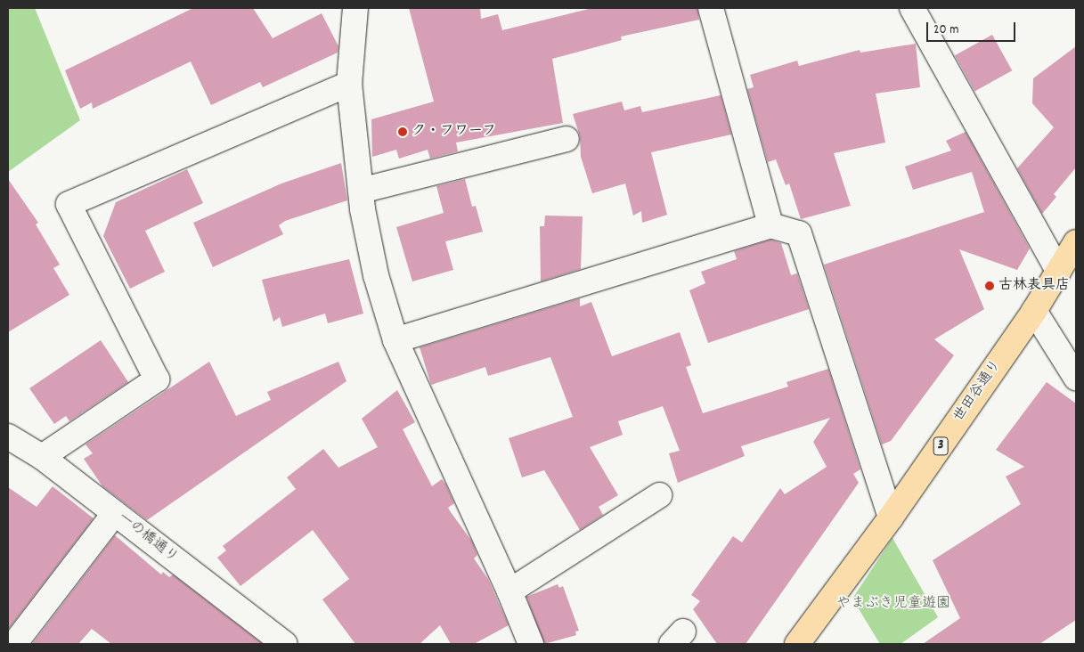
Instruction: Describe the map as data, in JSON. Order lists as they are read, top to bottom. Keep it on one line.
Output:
{"streets":{"main road":["世田谷通り","3"],"street":["一の橋通り"]},"parks":["やまぶき児童遊園"],"places":["ク・フワーフ","古林表具店"],"scale_bar":"20 m"}
